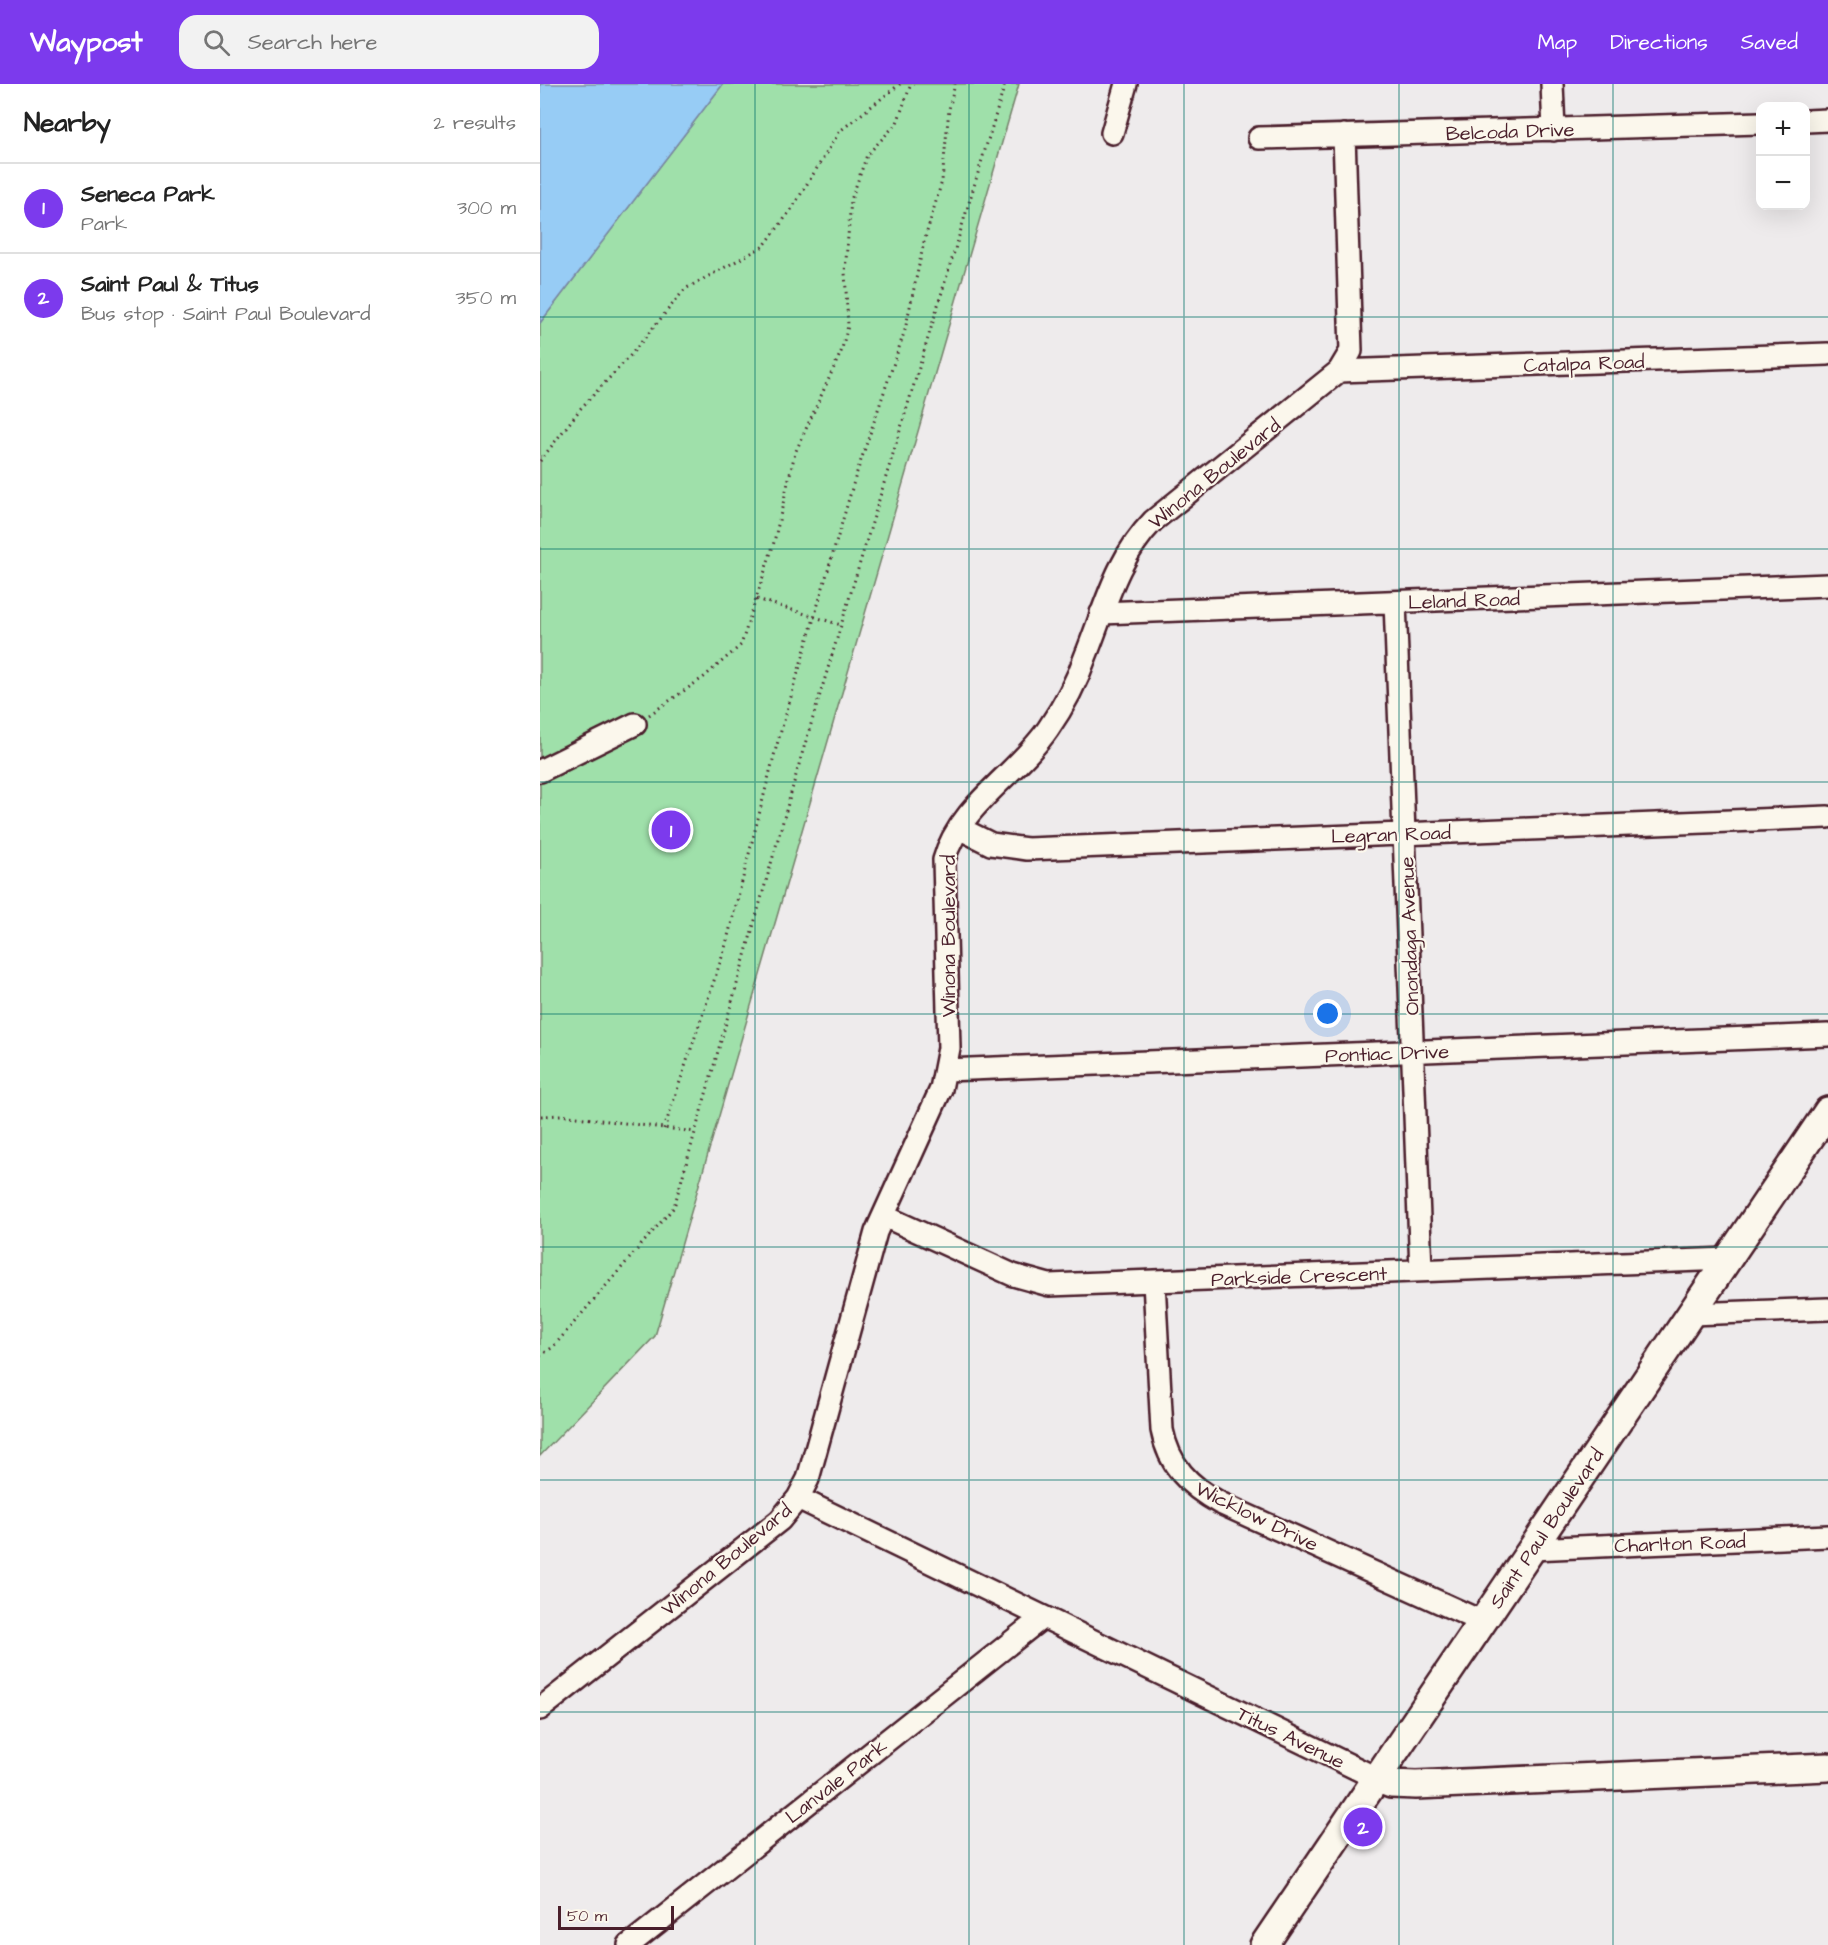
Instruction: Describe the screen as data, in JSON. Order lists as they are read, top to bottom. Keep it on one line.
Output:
{"streets":{"main road":["Saint Paul Boulevard","Titus Avenue"],"street":["Belcoda Drive","Catalpa Road","Winona Boulevard","Leland Road","Legran Road","Onondaga Avenue","Pontiac Drive","Parkside Crescent","Wicklow Drive","Charlton Road","Lanvale Park"]},"crossings":[["Belcoda Drive","Winona Boulevard"],["Catalpa Road","Winona Boulevard"],["Winona Boulevard","Leland Road"],["Winona Boulevard","Legran Road"],["Winona Boulevard","Pontiac Drive"],["Winona Boulevard","Parkside Crescent"],["Winona Boulevard","Titus Avenue"],["Leland Road","Onondaga Avenue"],["Legran Road","Onondaga Avenue"],["Onondaga Avenue","Pontiac Drive"],["Onondaga Avenue","Parkside Crescent"],["Parkside Crescent","Wicklow Drive"],["Parkside Crescent","Saint Paul Boulevard"],["Wicklow Drive","Saint Paul Boulevard"],["Saint Paul Boulevard","Charlton Road"],["Saint Paul Boulevard","Titus Avenue"],["Titus Avenue","Lanvale Park"]],"scale_bar":"50 m","page":{"header":"Waypost","search":"Search here","nav":["Map","Directions","Saved"],"heading":["Nearby","2 results"],"map_buttons":["+","−"],"list":[{"mark":"1","name":"Seneca Park","note":"Park","value":"300 m"},{"mark":"2","name":"Saint Paul & Titus","note":"Bus stop · Saint Paul Boulevard","value":"350 m"}],"pins":["1","2"],"scale":"50 m"}}
